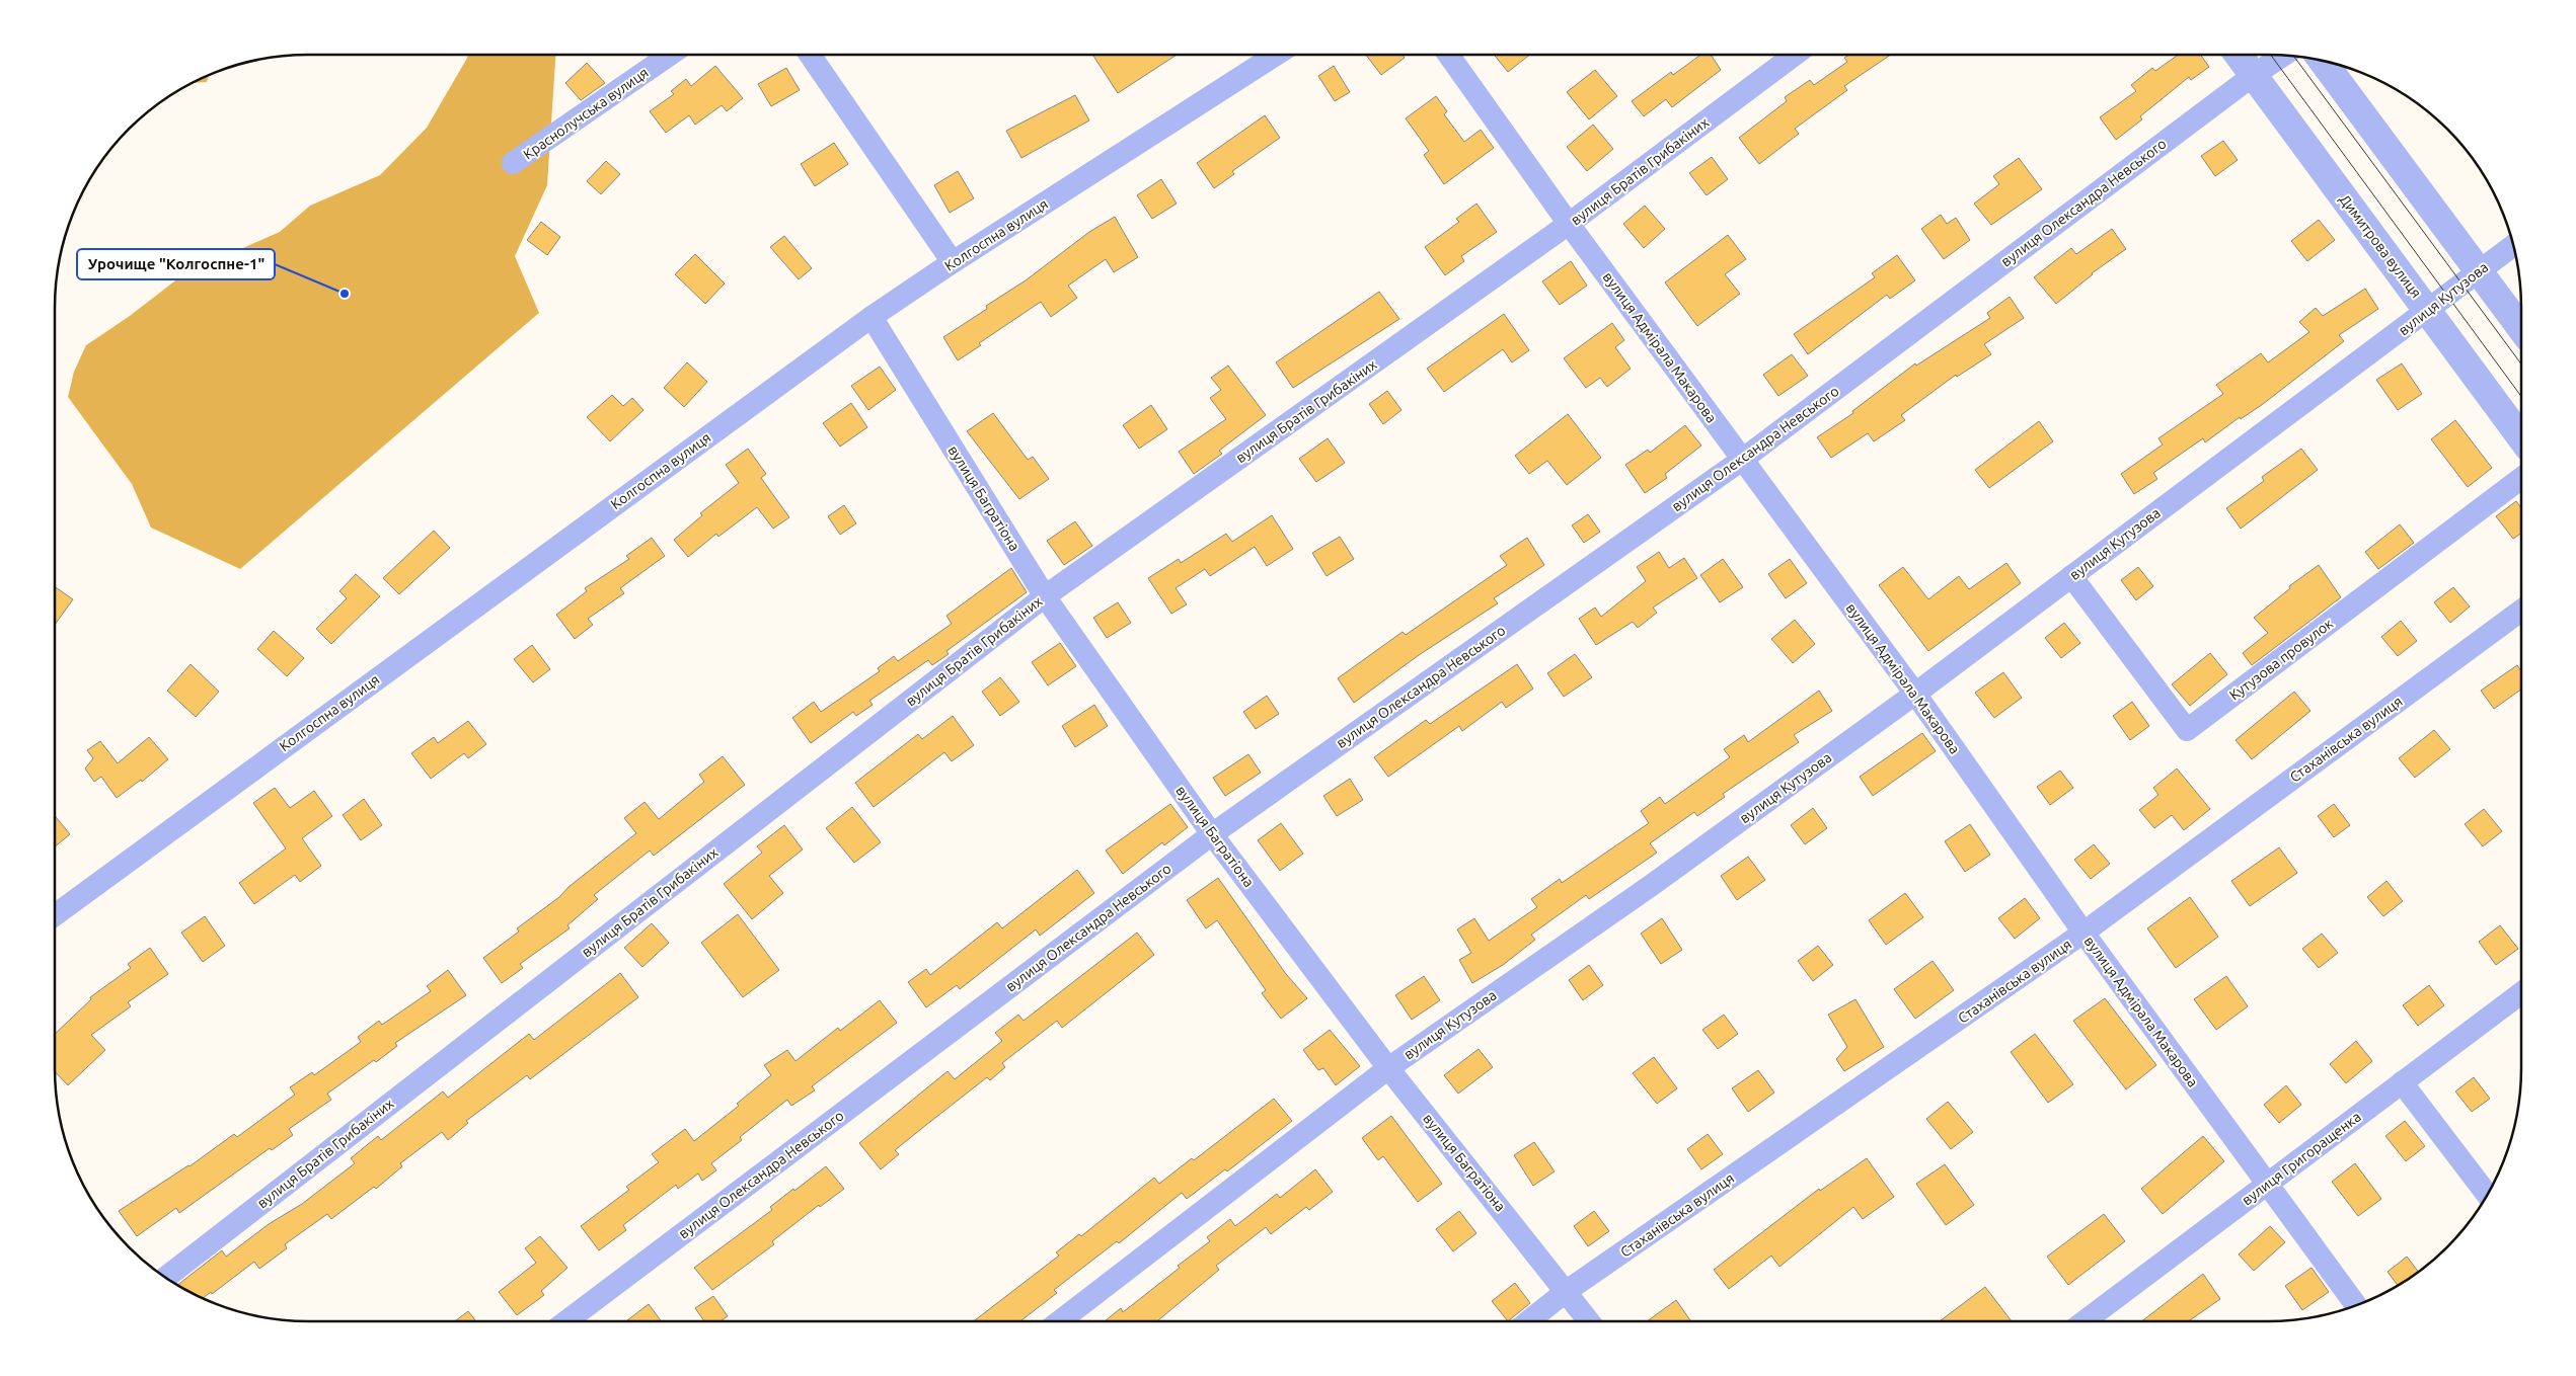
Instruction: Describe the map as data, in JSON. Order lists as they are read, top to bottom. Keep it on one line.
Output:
{"streets":{"street":["Краснолучська вулиця","вулиця Братів Грибакіних","вулиця Олександра Невського","Колгоспна вулиця","Димитрова вулиця","вулиця Кутузова","вулиця Адмірала Макарова","вулиця Багратіона","Кутузова провулок","Стаханівська вулиця","вулиця Григоращенка"]},"crossings":[["вулиця Братів Грибакіних","вулиця Адмірала Макарова"],["вулиця Братів Грибакіних","вулиця Багратіона"],["вулиця Олександра Невського","Димитрова вулиця"],["вулиця Олександра Невського","вулиця Адмірала Макарова"],["вулиця Олександра Невського","вулиця Багратіона"],["Колгоспна вулиця","вулиця Багратіона"],["Димитрова вулиця","вулиця Кутузова"],["вулиця Кутузова","вулиця Адмірала Макарова"],["вулиця Кутузова","вулиця Багратіона"],["вулиця Кутузова","Кутузова провулок"],["вулиця Адмірала Макарова","Стаханівська вулиця"],["вулиця Адмірала Макарова","вулиця Григоращенка"],["вулиця Багратіона","Стаханівська вулиця"]],"places":["Урочище \"Колгоспне-1\""]}
